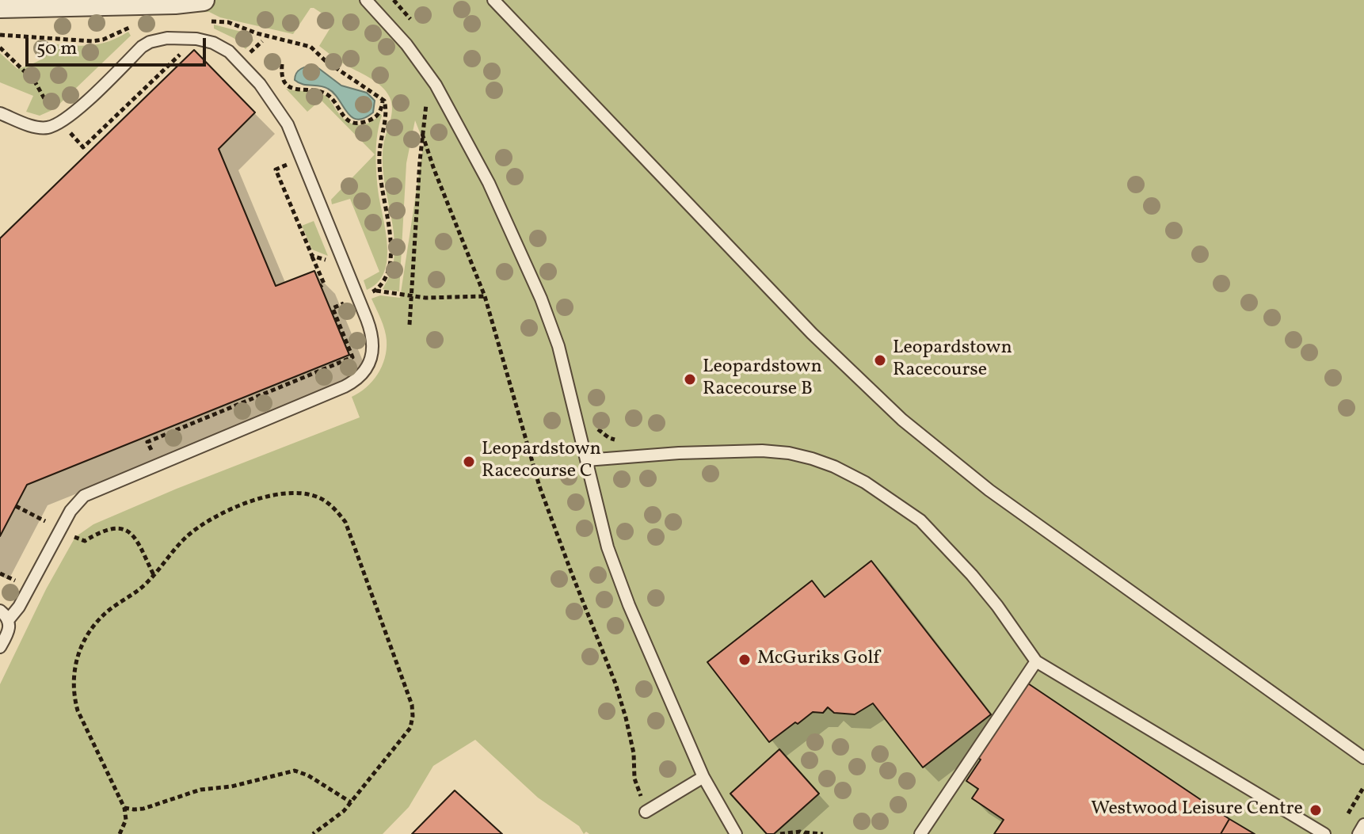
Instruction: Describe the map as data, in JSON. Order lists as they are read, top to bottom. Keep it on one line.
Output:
{"places":["Leopardstown Racecourse","Leopardstown Racecourse B","Leopardstown Racecourse C","McGuriks Golf","Westwood Leisure Centre"],"scale_bar":"50 m"}
